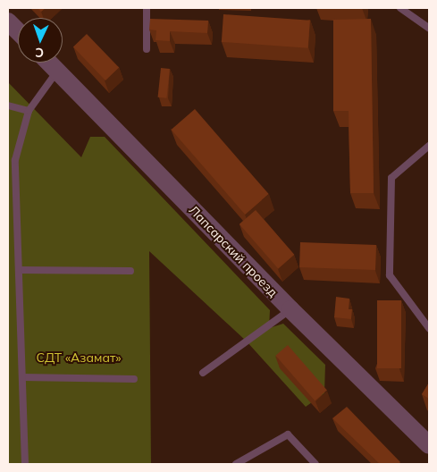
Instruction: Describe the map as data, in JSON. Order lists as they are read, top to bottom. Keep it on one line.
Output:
{"streets":{"street":["Лапсарский проезд"]},"parks":["СДТ «Азамат»"],"north":"bottom"}
